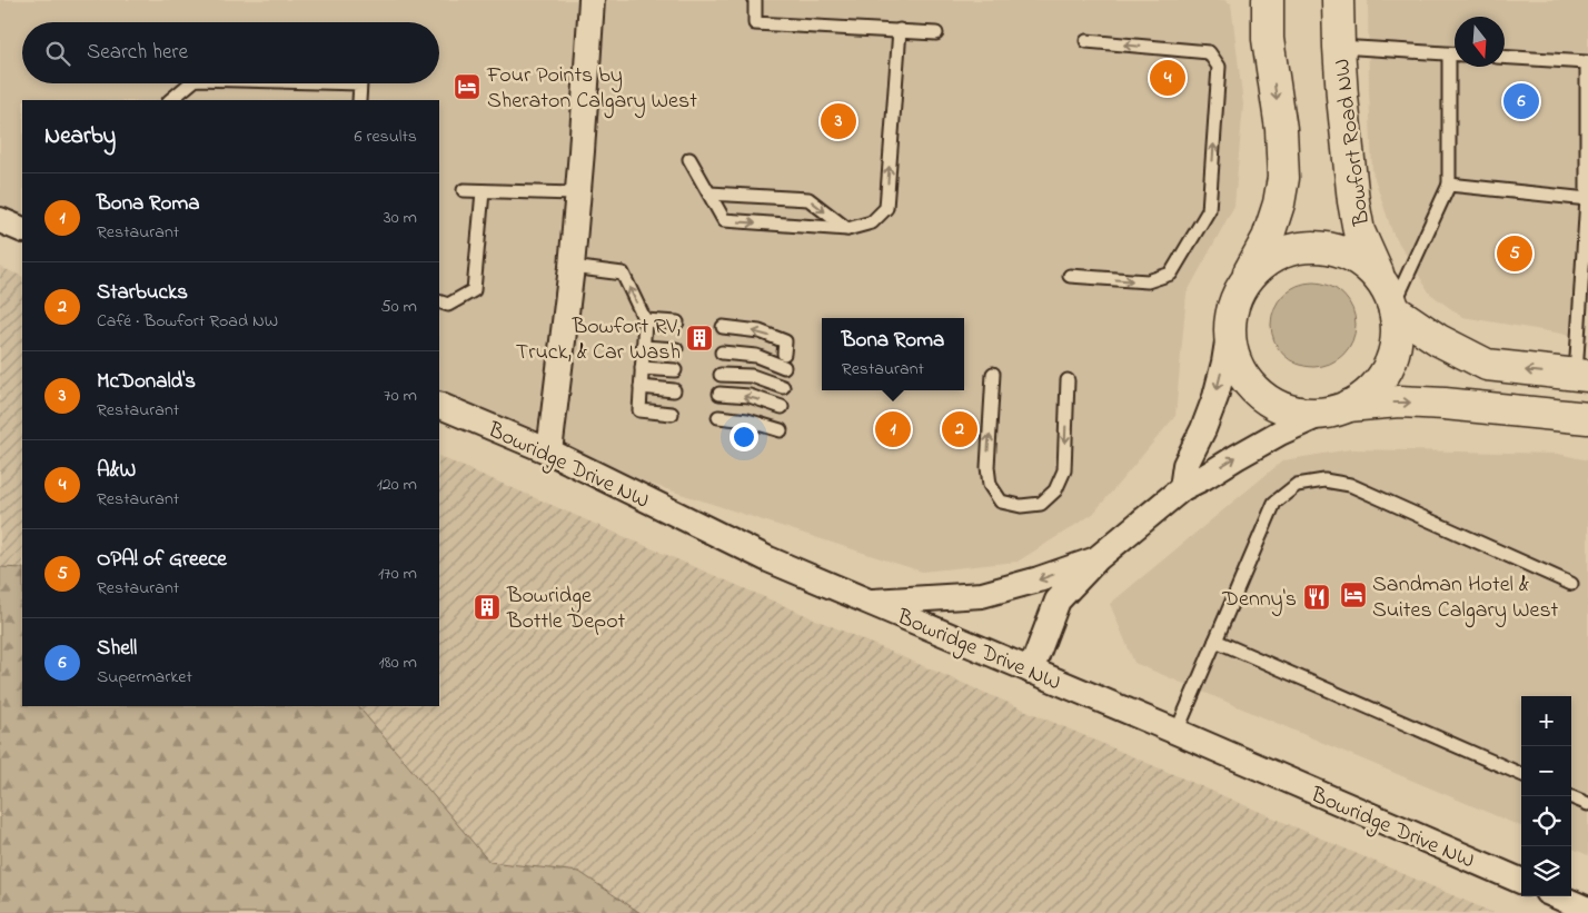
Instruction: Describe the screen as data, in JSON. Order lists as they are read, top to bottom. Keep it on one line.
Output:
{"streets":{"street":["Bowfort Road NW","Bowridge Drive NW"]},"places":{"hotel":["Four Points by Sheraton Calgary West","Sandman Hotel & Suites Calgary West"],"building":["Bowfort RV, Truck, & Car Wash","Bowridge Bottle Depot"],"restaurant":["Denny's"]},"north":"bottom","page":{"search":"Search here","pins":["4","6","3","5","1","2"],"heading":["Nearby","6 results"],"list":[{"mark":"1","name":"Bona Roma","note":"Restaurant","value":"30 m"},{"mark":"2","name":"Starbucks","note":"Café · Bowfort Road NW","value":"50 m"},{"mark":"3","name":"McDonald's","note":"Restaurant","value":"70 m"},{"mark":"4","name":"A&W","note":"Restaurant","value":"120 m"},{"mark":"5","name":"OPA! of Greece","note":"Restaurant","value":"170 m"},{"mark":"6","name":"Shell","note":"Supermarket","value":"180 m"}],"popup":["Bona Roma","Restaurant"],"map_buttons":["+","−"]}}
